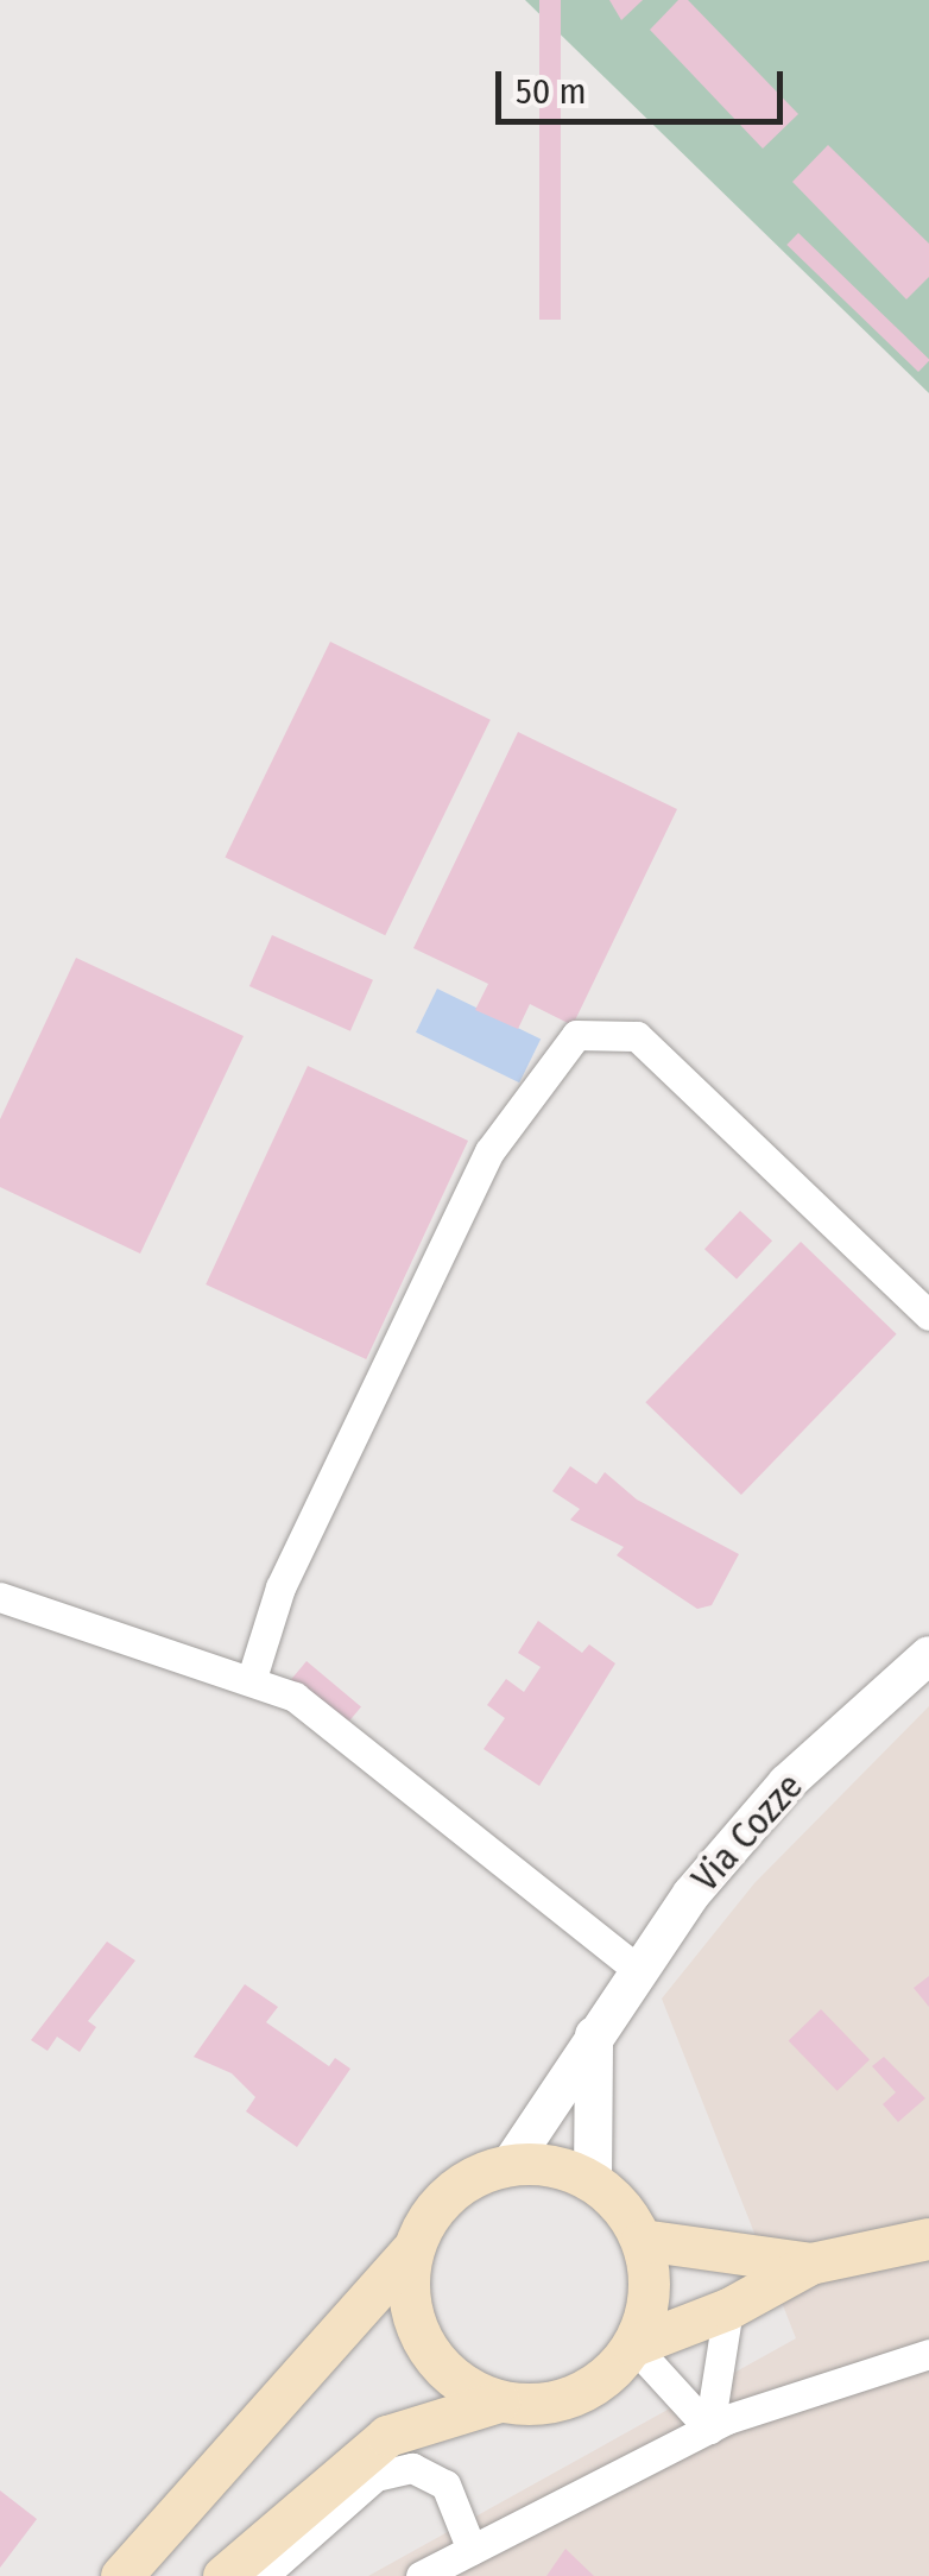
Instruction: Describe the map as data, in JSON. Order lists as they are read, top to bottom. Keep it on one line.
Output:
{"streets":{"street":["Via Cozze"]},"scale_bar":"50 m"}
